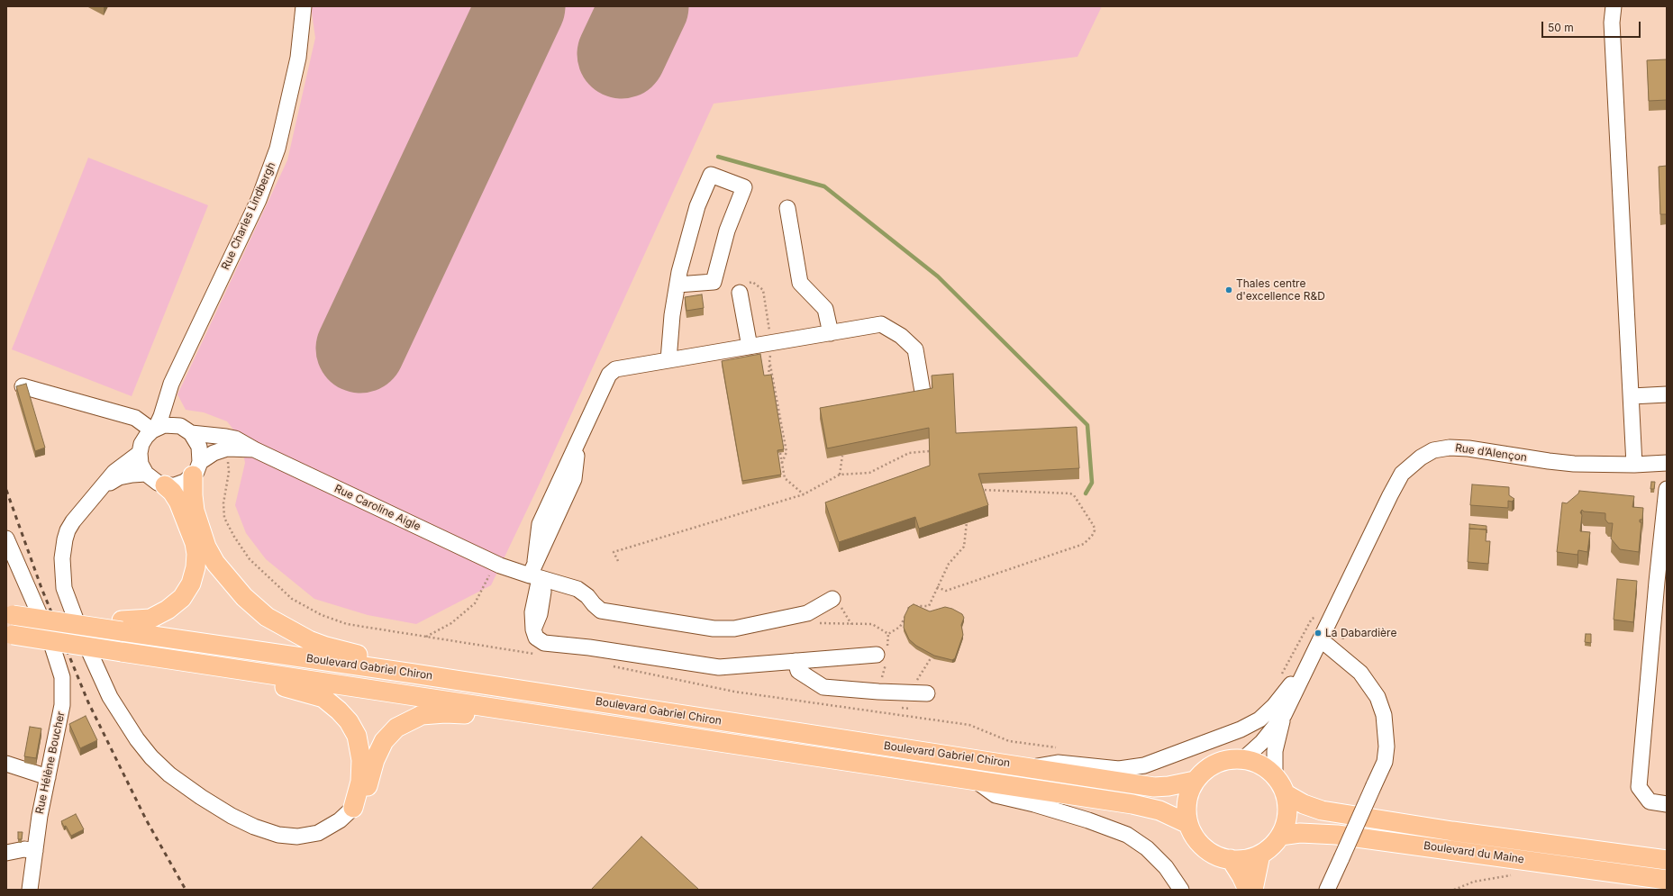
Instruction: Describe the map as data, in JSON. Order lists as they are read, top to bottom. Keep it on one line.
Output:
{"streets":{"main road":["Boulevard Gabriel Chiron","Boulevard du Maine"],"street":["Rue Charles Lindbergh","Rue d’Alençon","Rue Caroline Aigle","Rue Hélène Boucher"]},"crossings":[["Rue Charles Lindbergh","Rue Caroline Aigle"],["Boulevard Gabriel Chiron","Boulevard du Maine"]],"places":["Thales centre d'excellence R&D","La Dabardière"],"scale_bar":"50 m"}
